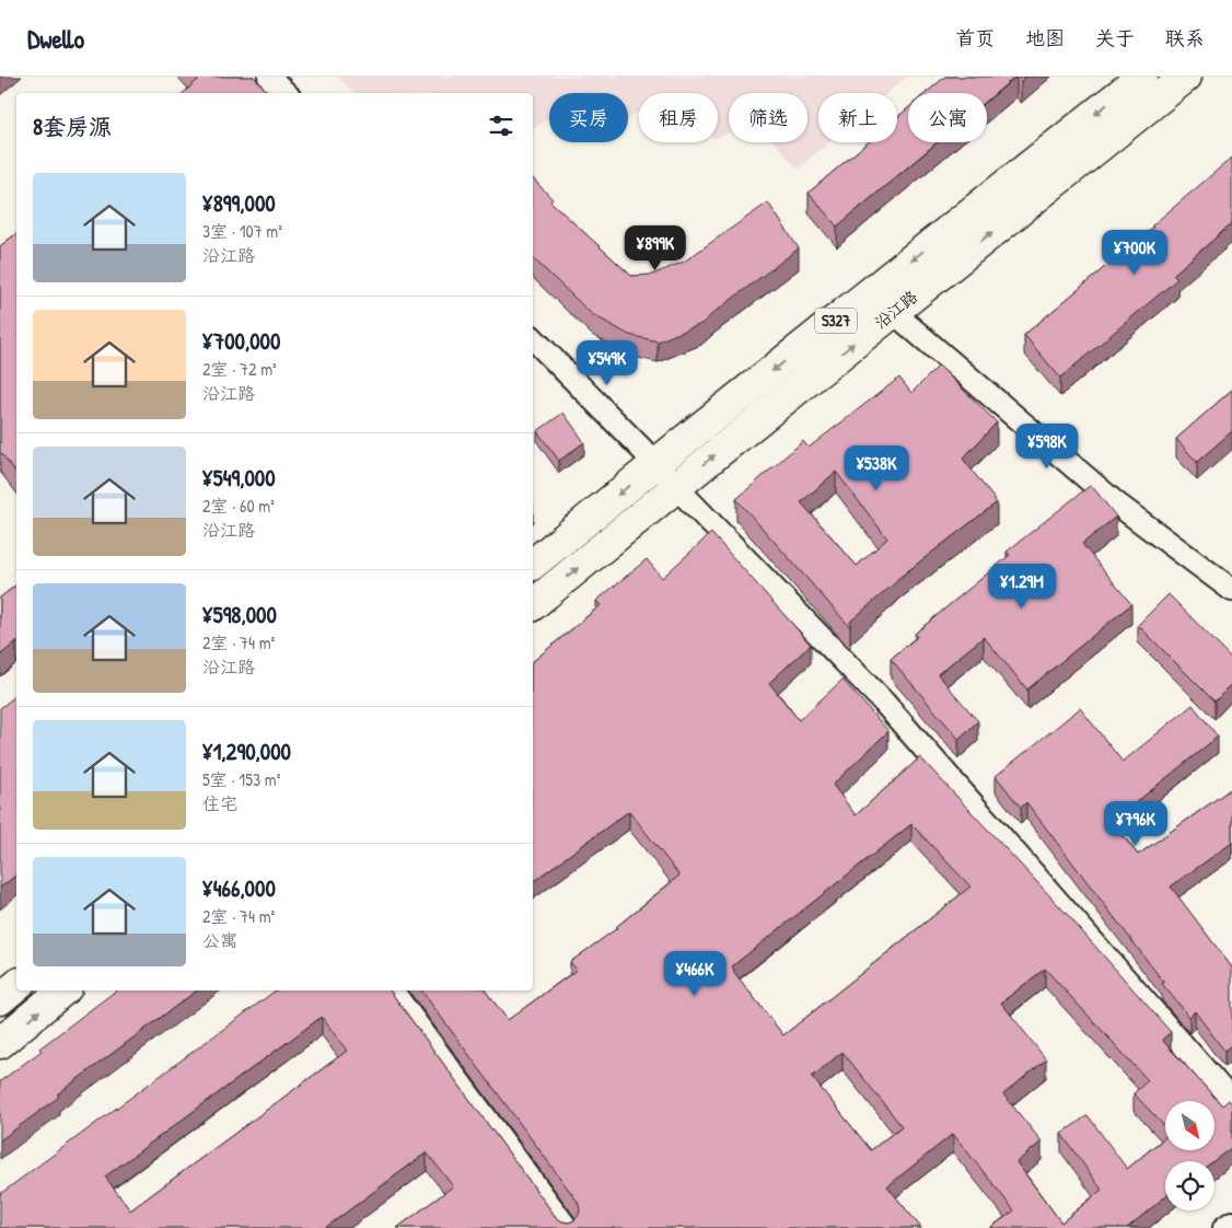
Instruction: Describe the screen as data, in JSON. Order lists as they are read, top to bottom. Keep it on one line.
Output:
{"streets":{"main road":["沿江路","S327"]},"north":"bottom right","page":{"header":"Dwello","nav":["首页","地图","关于","联系"],"chip":["买房","租房","筛选","新上","公寓"],"heading":"8套房源","list":[{"name":"¥899,000","note":"3室 · 107 m² · 沿江路"},{"name":"¥700,000","note":"2室 · 72 m² · 沿江路"},{"name":"¥549,000","note":"2室 · 60 m² · 沿江路"},{"name":"¥598,000","note":"2室 · 74 m² · 沿江路"},{"name":"¥1,290,000","note":"5室 · 153 m² · 住宅"},{"name":"¥466,000","note":"2室 · 74 m² · 公寓"}],"price":["¥899K","¥700K","¥549K","¥598K","¥538K","¥1.29M","¥796K","¥466K"]}}
